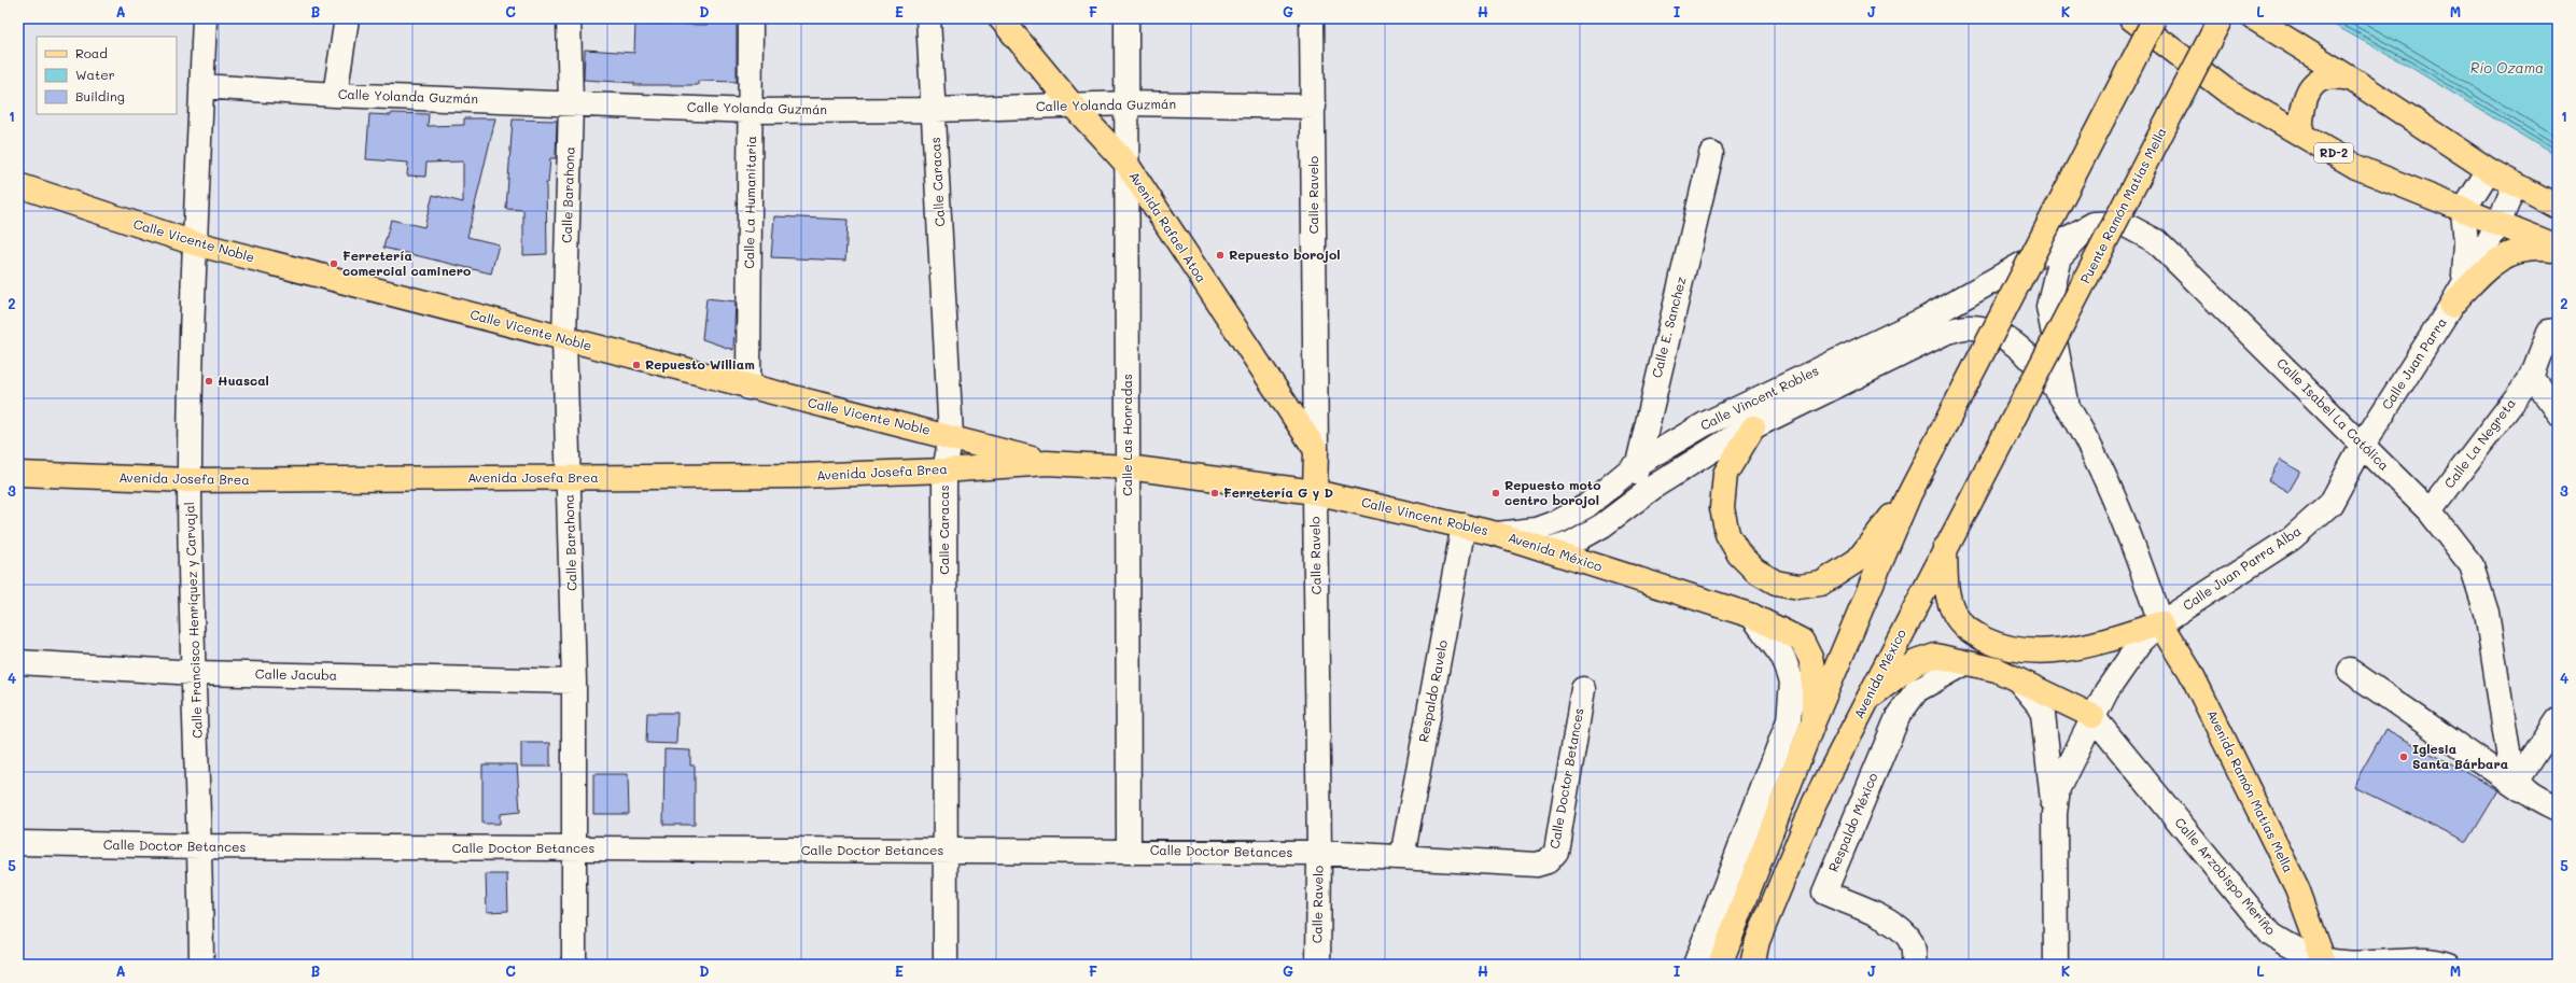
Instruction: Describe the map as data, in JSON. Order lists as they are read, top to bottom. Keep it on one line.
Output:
{"streets":{"main road":["RD-2","Calle Ravelo","Puente Ramón Matías Mella","Avenida Rafael Atoa","Calle Vicente Noble","Calle Vincent Robles","Avenida Josefa Brea","Avenida México","Avenida Ramón Matías Mella"],"street":["Calle Yolanda Guzmán","Calle Caracas","Calle Barahona","Calle La Humanitaria","Calle E. Sanchez","Calle Juan Parra","Calle Isabel La Católica","Calle Las Honradas","Calle La Negreta","Calle Juan Parra Alba","Calle Francisco Henríquez y Carvajal","Calle Jacuba","Respaldo Ravelo","Calle Doctor Betances","Respaldo México","Calle Arzobispo Meriño"]},"crossings":[["Calle Yolanda Guzmán","Calle Caracas"],["Calle Yolanda Guzmán","Calle Barahona"],["Calle Yolanda Guzmán","Calle Ravelo"],["Calle Yolanda Guzmán","Calle La Humanitaria"],["Calle Yolanda Guzmán","Avenida Rafael Atoa"],["Calle Yolanda Guzmán","Calle Las Honradas"],["Calle Yolanda Guzmán","Calle Francisco Henríquez y Carvajal"],["RD-2","Calle Juan Parra"],["Calle Caracas","Calle Vicente Noble"],["Calle Caracas","Avenida Josefa Brea"],["Calle Caracas","Calle Doctor Betances"],["Calle Barahona","Calle Vicente Noble"],["Calle Barahona","Avenida Josefa Brea"],["Calle Barahona","Calle Jacuba"],["Calle Barahona","Calle Doctor Betances"],["Calle Ravelo","Avenida Rafael Atoa"],["Calle Ravelo","Calle Vincent Robles"],["Calle Ravelo","Calle Doctor Betances"],["Calle La Humanitaria","Calle Vicente Noble"],["Puente Ramón Matías Mella","Avenida México"],["Avenida Rafael Atoa","Calle Las Honradas"],["Calle Vicente Noble","Calle Vincent Robles"],["Calle Vicente Noble","Avenida Josefa Brea"],["Calle Vicente Noble","Calle Francisco Henríquez y Carvajal"],["Calle E. Sanchez","Calle Vincent Robles"],["Calle Juan Parra","Calle Isabel La Católica"],["Calle Juan Parra","Calle Juan Parra Alba"],["Calle Vincent Robles","Calle Isabel La Católica"],["Calle Vincent Robles","Calle Las Honradas"],["Calle Vincent Robles","Avenida Josefa Brea"],["Calle Vincent Robles","Avenida México"],["Calle Vincent Robles","Respaldo Ravelo"],["Calle Isabel La Católica","Calle La Negreta"],["Calle Isabel La Católica","Calle Juan Parra Alba"],["Calle Las Honradas","Calle Doctor Betances"],["Avenida Josefa Brea","Calle Francisco Henríquez y Carvajal"],["Calle Juan Parra Alba","Avenida Ramón Matías Mella"],["Calle Juan Parra Alba","Calle Arzobispo Meriño"],["Calle Francisco Henríquez y Carvajal","Calle Jacuba"],["Calle Francisco Henríquez y Carvajal","Calle Doctor Betances"],["Respaldo Ravelo","Calle Doctor Betances"],["Avenida Ramón Matías Mella","Calle Arzobispo Meriño"]],"water":["Río Ozama"],"places":["Repuesto borojol","Ferretería comercial caminero","Repuesto William","Huascal","Ferretería G y D","Repuesto moto centro borojol","Iglesia Santa Bárbara"],"legend":["Road","Water","Building"],"grid":{"columns":["A","B","C","D","E","F","G","H","I","J","K","L","M"],"rows":["1","2","3","4","5"]}}
